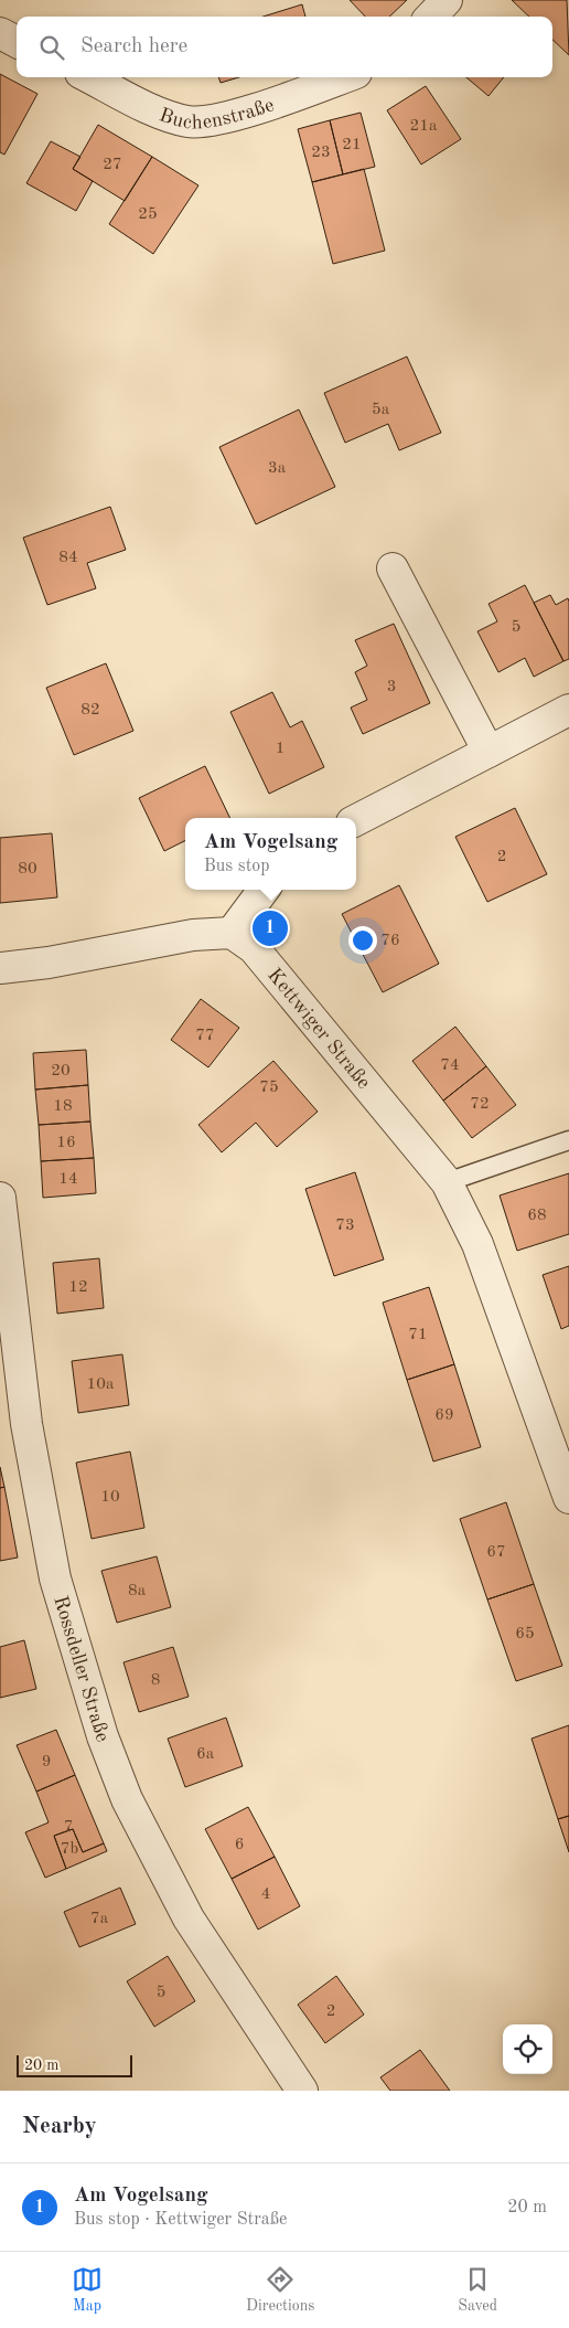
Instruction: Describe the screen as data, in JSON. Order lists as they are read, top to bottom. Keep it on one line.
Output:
{"streets":{"street":["Buchenstraße","Kettwiger Straße","Rossdeller Straße"]},"house_numbers":["21a","21","23","27","25","5a","3a","84","5","3","82","1","2","80","76","77","74","20","75","72","18","16","14","68","73","12","71","10a","69","10","67","8a","65","8","6a","9","7","6","7b","4","7a","5","2"],"scale_bar":"20 m","page":{"search":"Search here","popup":["Am Vogelsang","Bus stop"],"pins":"1","scale":"20 m","heading":"Nearby","list":[{"mark":"1","name":"Am Vogelsang","note":"Bus stop · Kettwiger Straße","value":"20 m"}],"nav":["Map","Directions","Saved"]}}
